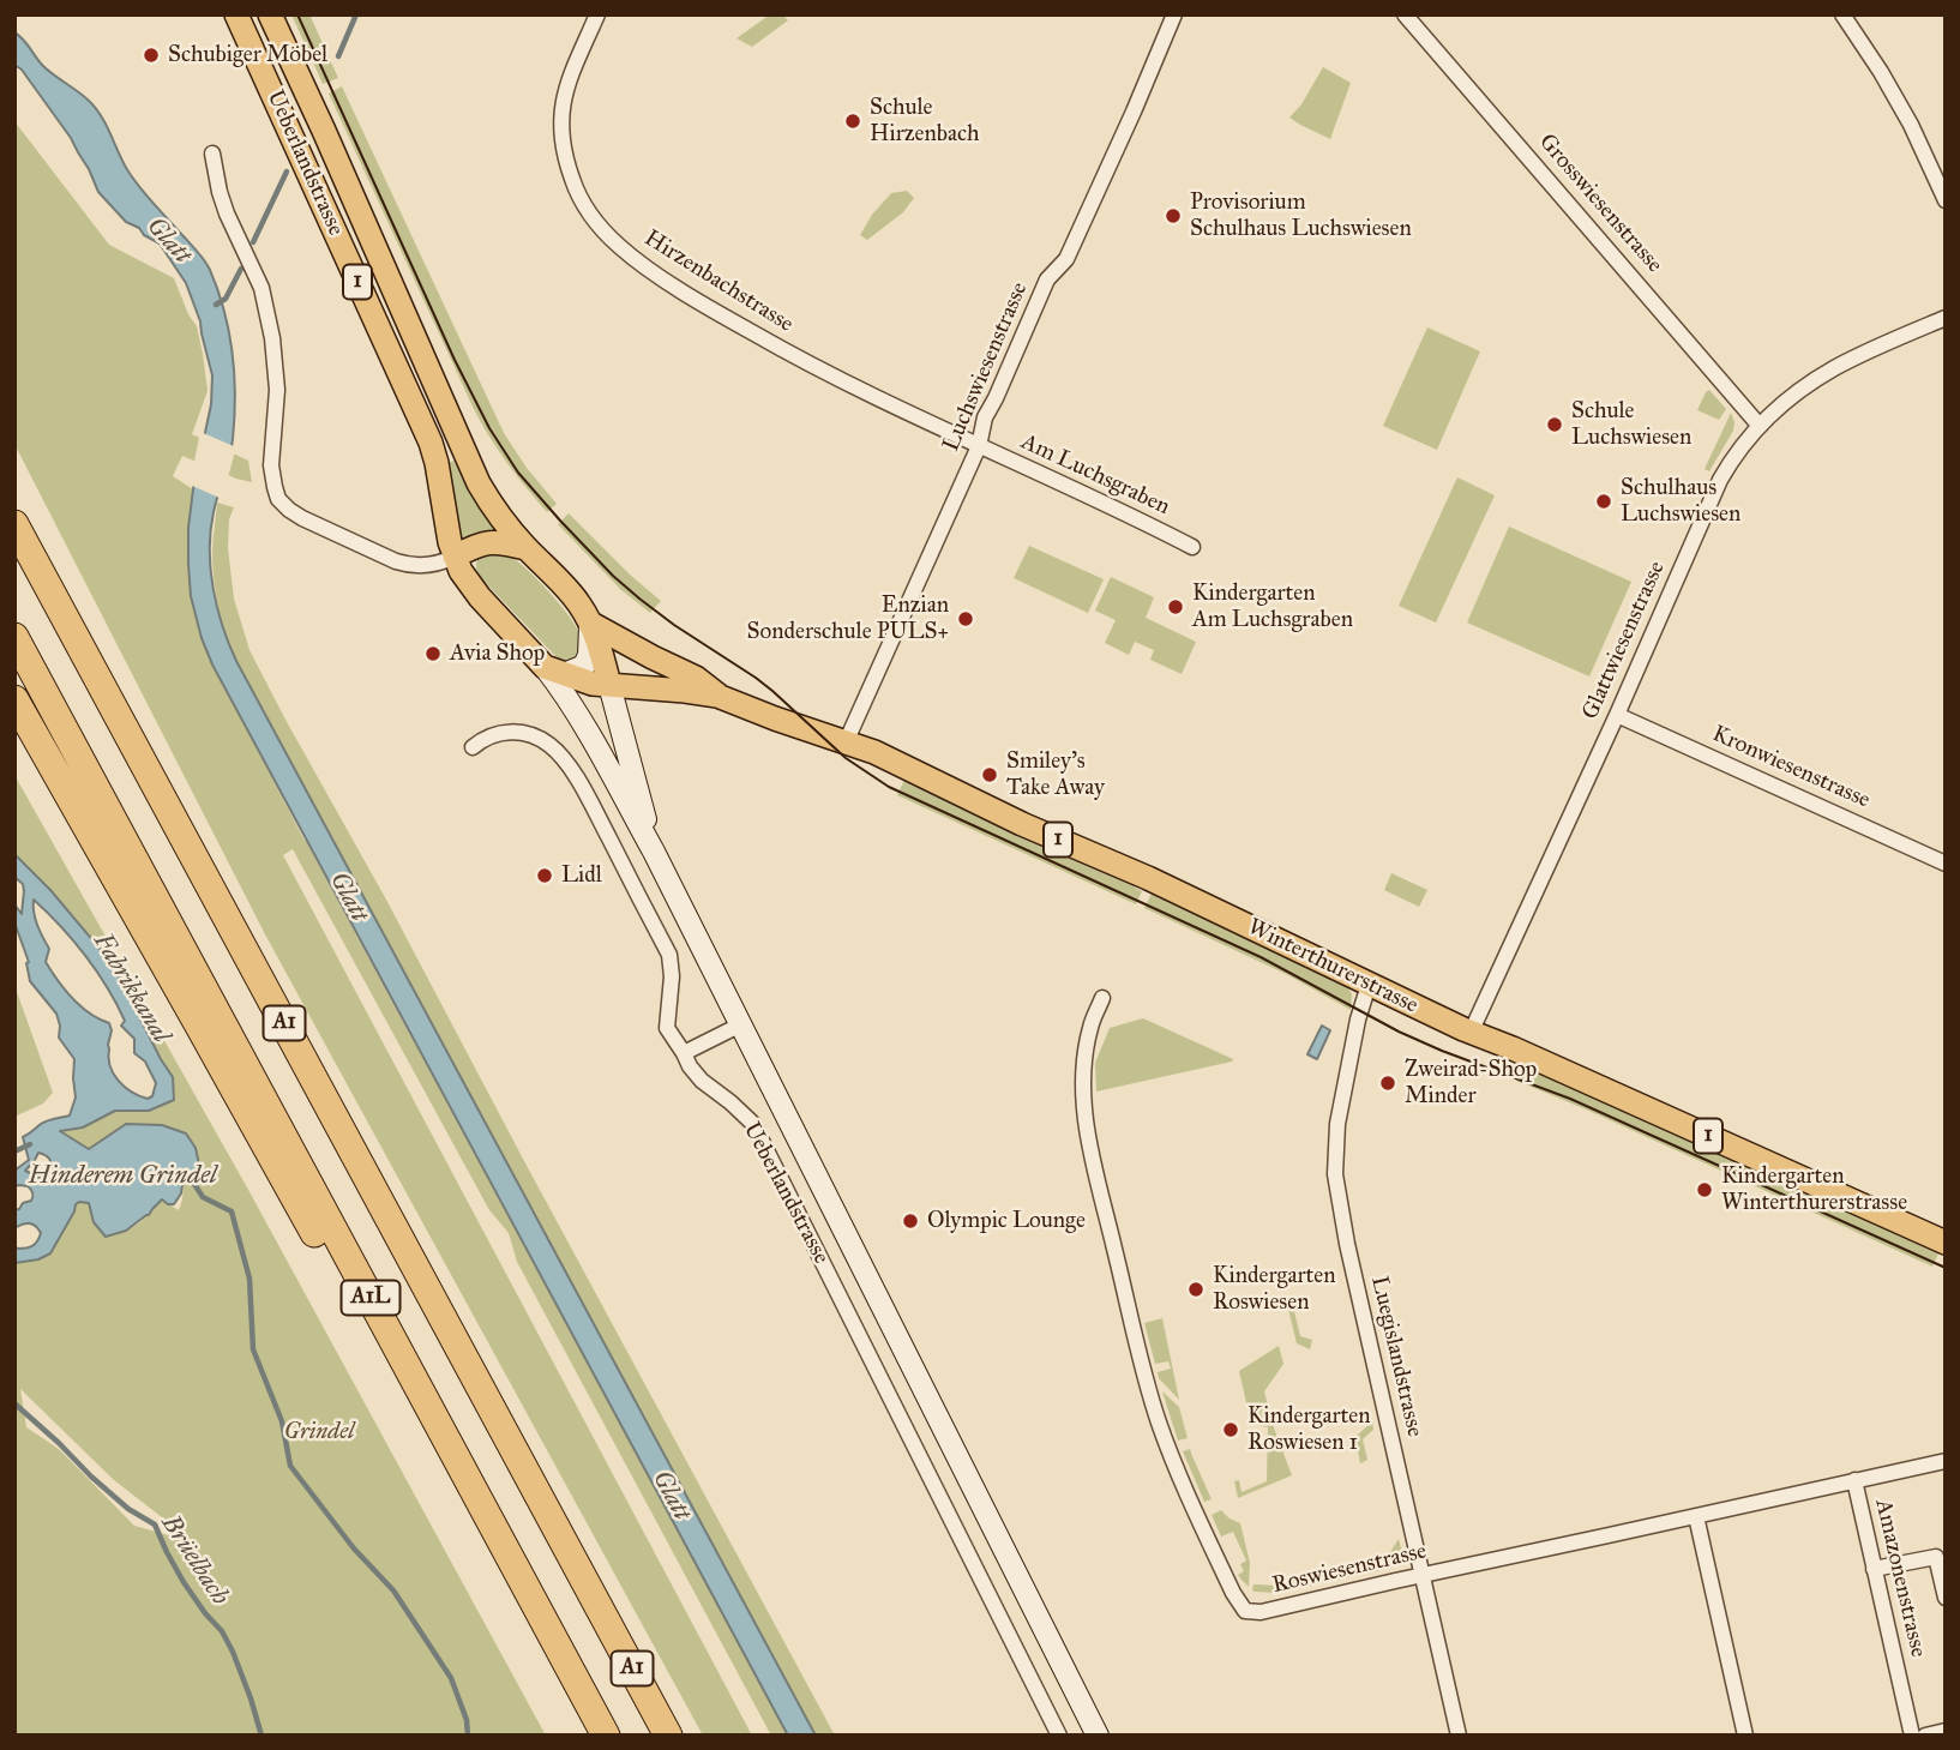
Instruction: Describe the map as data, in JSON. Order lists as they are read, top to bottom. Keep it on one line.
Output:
{"streets":{"highway":["A1","A1L"],"main road":["Ueberlandstrasse","1","Winterthurerstrasse"],"street":["Grosswiesenstrasse","Hirzenbachstrasse","Luchswiesenstrasse","Am Luchsgraben","Glattwiesenstrasse","Kronwiesenstrasse","Luegislandstrasse","Roswiesenstrasse","Amazonenstrasse"]},"crossings":[["Ueberlandstrasse","1"],["Ueberlandstrasse","Winterthurerstrasse"],["Grosswiesenstrasse","Glattwiesenstrasse"],["1","Winterthurerstrasse"],["Hirzenbachstrasse","Luchswiesenstrasse"],["Hirzenbachstrasse","Am Luchsgraben"],["Luchswiesenstrasse","Am Luchsgraben"],["Luchswiesenstrasse","Winterthurerstrasse"],["Glattwiesenstrasse","Kronwiesenstrasse"],["Glattwiesenstrasse","Winterthurerstrasse"],["Winterthurerstrasse","Luegislandstrasse"],["Luegislandstrasse","Roswiesenstrasse"],["Roswiesenstrasse","Amazonenstrasse"]],"water":["Glatt","Fabrikkanal","Hinderem Grindel","Brüelbach"],"parks":["Grindel"],"places":["Schubiger Möbel","Schule Hirzenbach","Provisorium Schulhaus Luchswiesen","Schule Luchswiesen","Schulhaus Luchswiesen","Kindergarten Am Luchsgraben","Enzian Sonderschule PULS+","Avia Shop","Smiley's Take Away","Lidl","Zweirad-Shop Minder","Kindergarten Winterthurerstrasse","Olympic Lounge","Kindergarten Roswiesen","Kindergarten Roswiesen 1"]}
